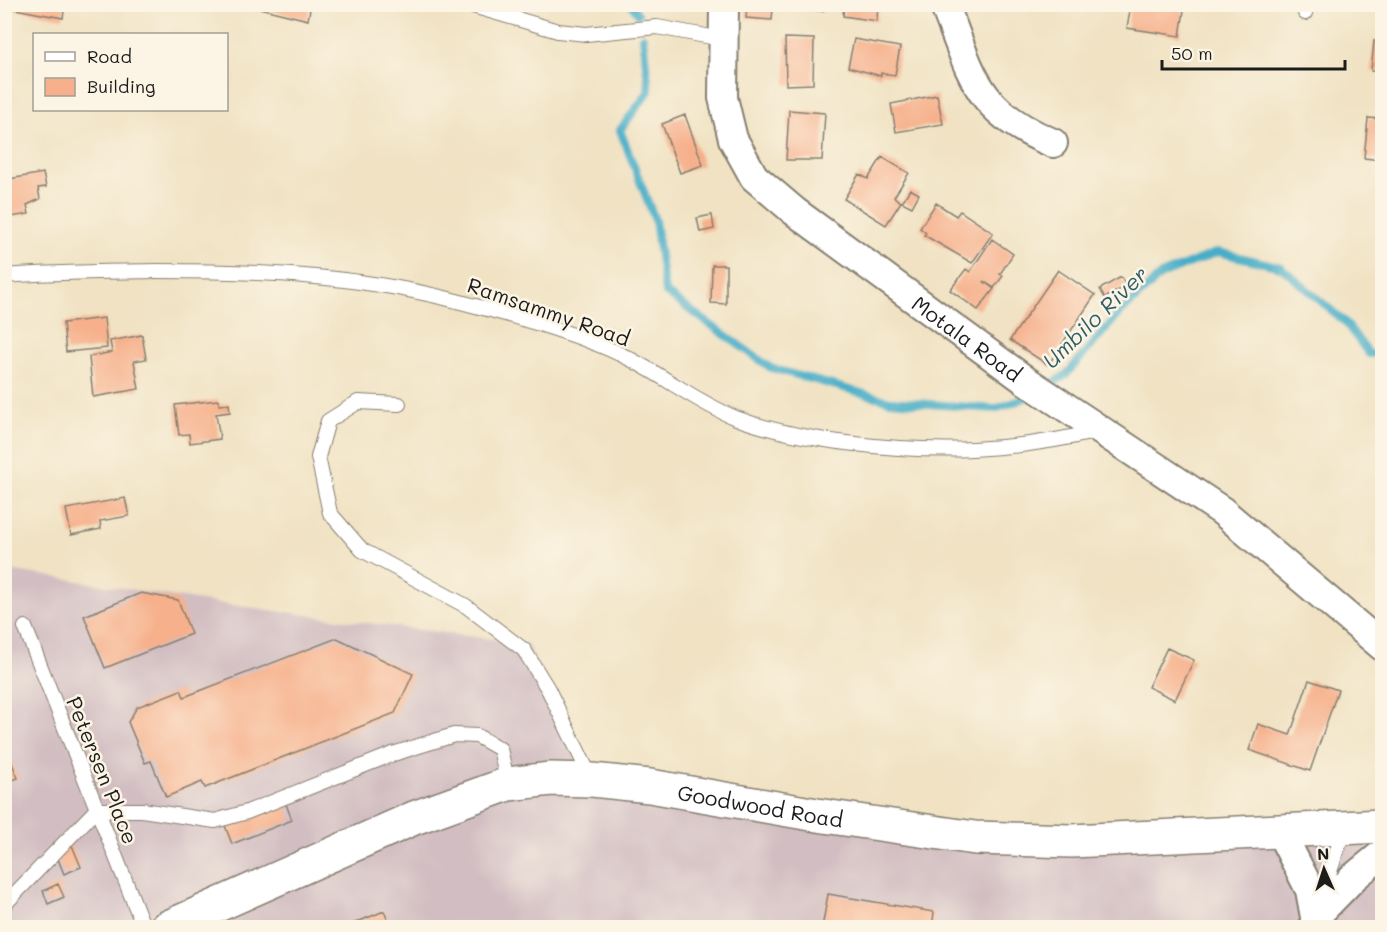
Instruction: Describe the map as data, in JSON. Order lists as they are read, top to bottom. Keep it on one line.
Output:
{"streets":{"street":["Motala Road","Goodwood Road"],"lane":["Ramsammy Road","Petersen Place"]},"crossings":[["Ramsammy Road","Motala Road"]],"water":["Umbilo River"],"legend":["Road","Building"],"scale_bar":"50 m","north":"top"}
